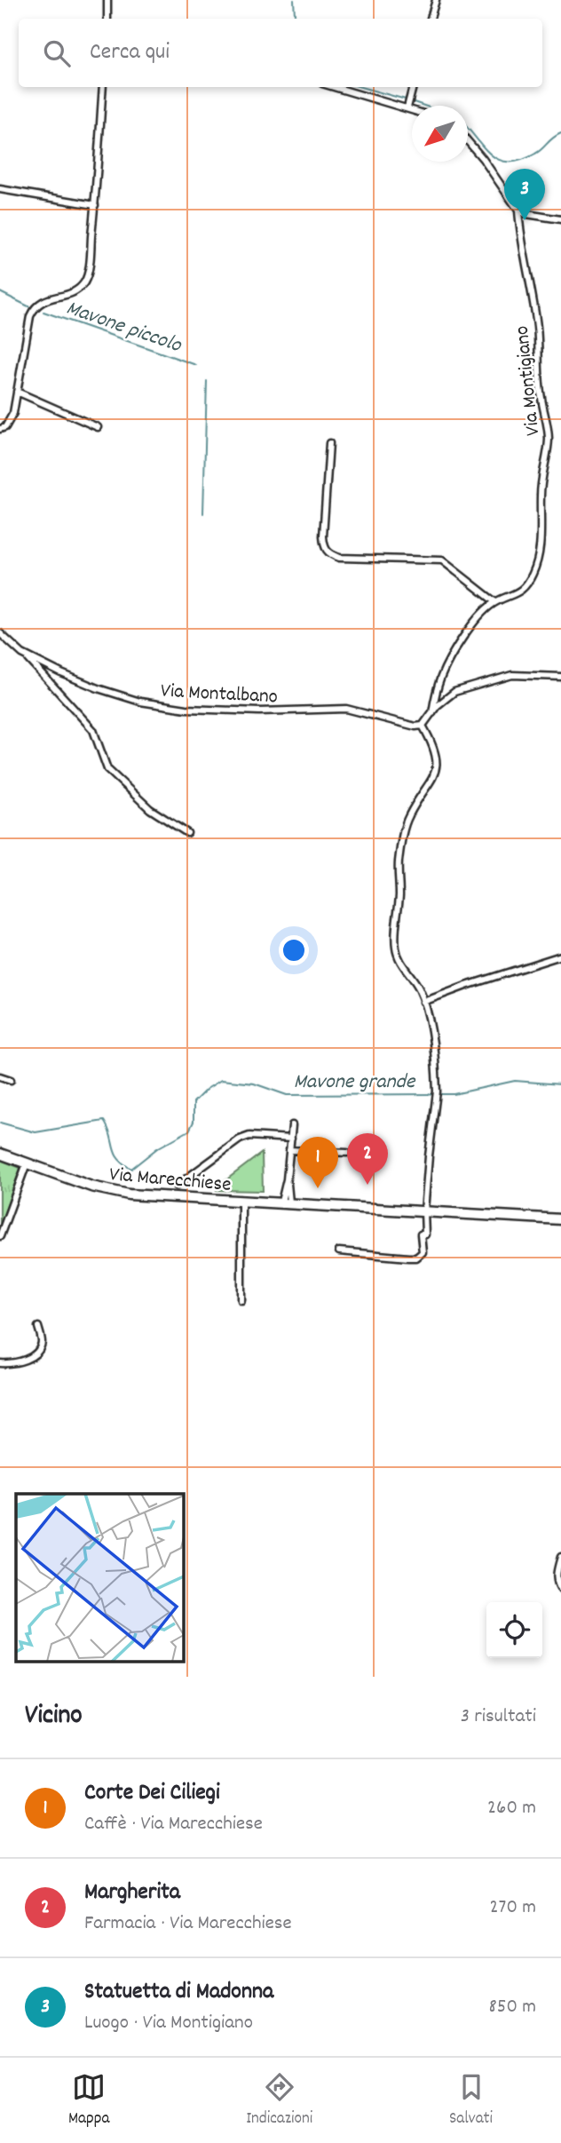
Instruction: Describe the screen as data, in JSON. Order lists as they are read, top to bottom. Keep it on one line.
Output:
{"streets":{"main road":["Via Marecchiese"],"street":["Via Montigiano","Via Montalbano"]},"water":["Mavone piccolo","Mavone grande"],"north":"bottom left","page":{"search":"Cerca qui","pins":["3","2","1"],"heading":["Vicino","3 risultati"],"list":[{"mark":"1","name":"Corte Dei Ciliegi","note":"Caffè · Via Marecchiese","value":"260 m"},{"mark":"2","name":"Margherita","note":"Farmacia · Via Marecchiese","value":"270 m"},{"mark":"3","name":"Statuetta di Madonna","note":"Luogo · Via Montigiano","value":"850 m"}],"nav":["Mappa","Indicazioni","Salvati"]}}
